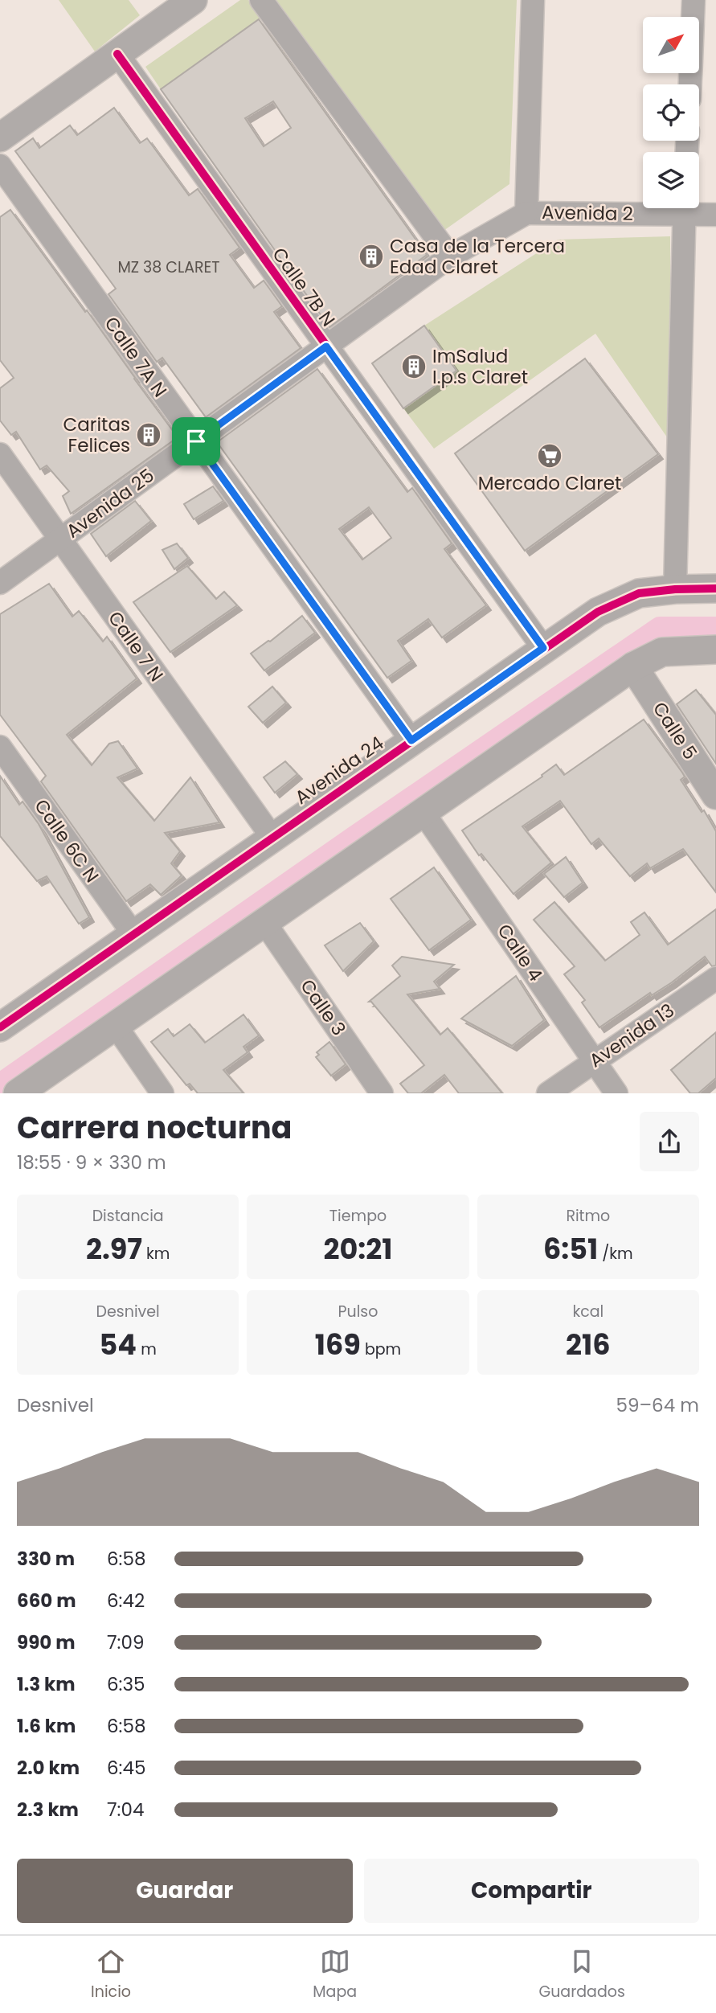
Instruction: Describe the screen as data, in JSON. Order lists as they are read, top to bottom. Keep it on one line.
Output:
{"streets":{"street":["Avenida 2","Calle 7B N","Calle 7A N","Avenida 25","Calle 7 N","Calle 5","Avenida 24","Calle 6C N","Calle 4","Calle 3","Avenida 13"]},"crossings":[["Avenida 2","Avenida 25"],["Calle 7B N","Avenida 25"],["Calle 7B N","Avenida 24"],["Calle 7A N","Avenida 25"],["Calle 7A N","Avenida 24"],["Avenida 25","Calle 7 N"],["Calle 7 N","Avenida 24"],["Avenida 24","Calle 6C N"],["Calle 4","Avenida 13"]],"places":{"building":["Casa de la Tercera Edad Claret","ImSalud I.p.s Claret","Caritas Felices"],"supermarket":["Mercado Claret"]},"house_numbers":["MZ 38 CLARET"],"north":"top right","page":{"heading":["Carrera nocturna","18:55 · 9 × 330 m"],"stats":[["Distancia","2.97 km"],["Tiempo","20:21"],["Ritmo","6:51 /km"],["Desnivel","54 m"],["Pulso","169 bpm"],["kcal","216"]],"chart":["Desnivel","59–64 m"],"list":[{"name":"330 m","note":"6:58"},{"name":"660 m","note":"6:42"},{"name":"990 m","note":"7:09"},{"name":"1.3 km","note":"6:35"},{"name":"1.6 km","note":"6:58"},{"name":"2.0 km","note":"6:45"},{"name":"2.3 km","note":"7:04"}],"buttons":["Guardar","Compartir"],"tabs":["Inicio","Mapa","Guardados"]}}
